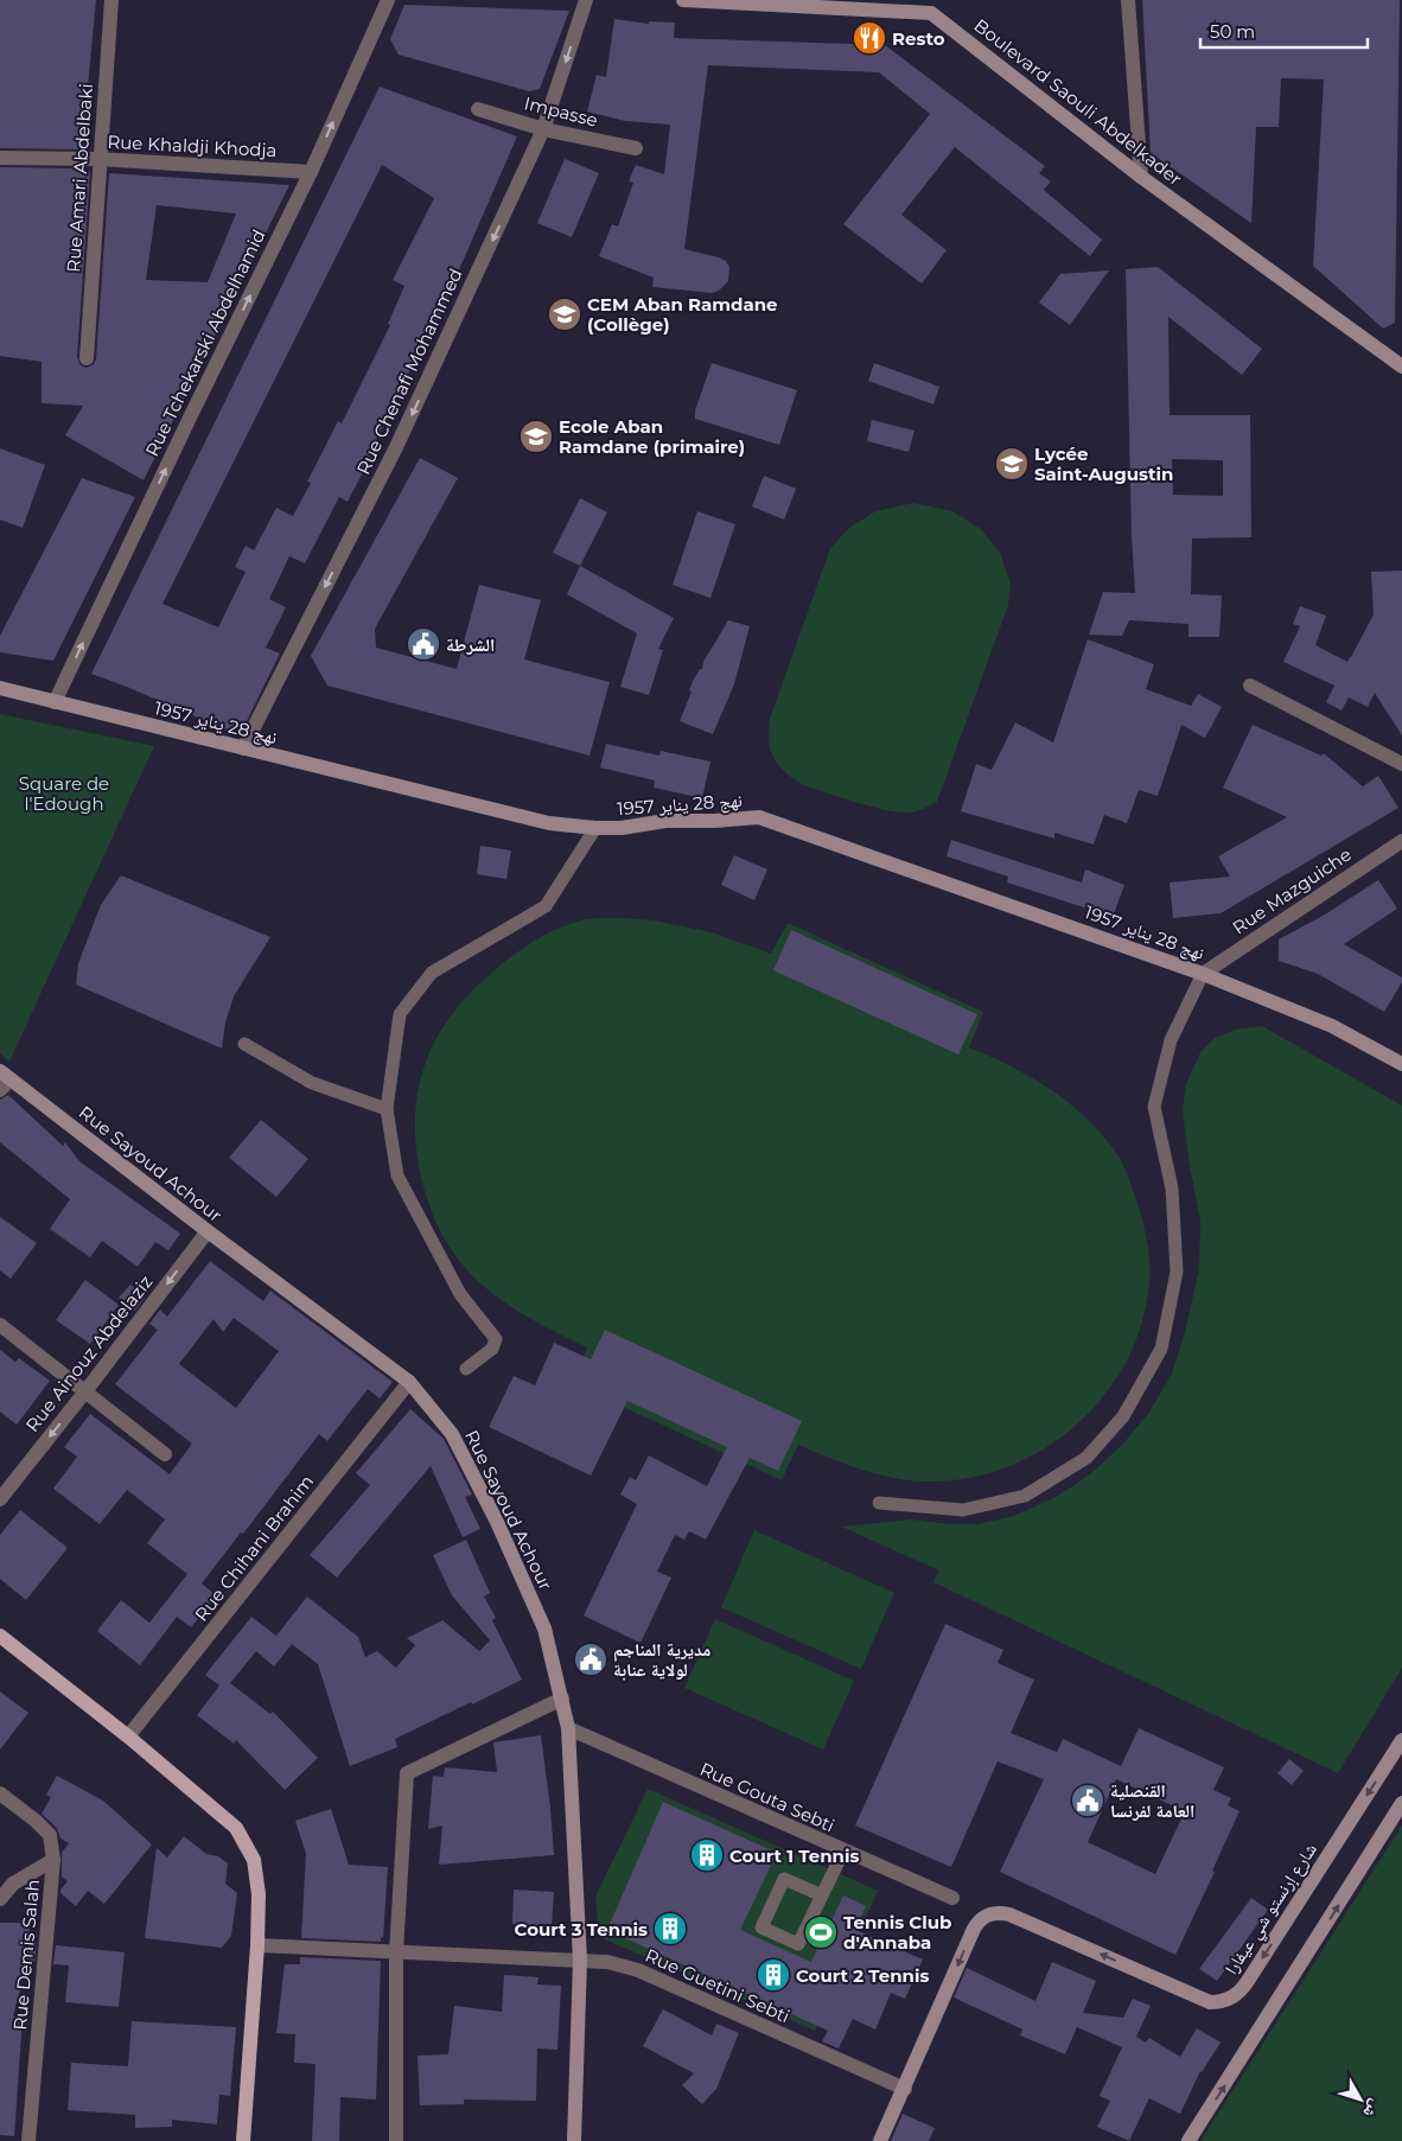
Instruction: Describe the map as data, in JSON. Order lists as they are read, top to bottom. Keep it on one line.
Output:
{"streets":{"main road":["Boulevard Saouli Abdelkader","نهج 28 يناير 1957","Rue Sayoud Achour","شارع إرنستو شي عيفارا"],"street":["Impasse","Rue Khaldji Khodja","Rue Amari Abdelbaki","Rue Tchekarski Abdelhamid","Rue Chenafi Mohammed","Rue Mazguiche","Rue Ainouz Abdelaziz","Rue Chihani Brahim","Rue Gouta Sebti","Rue Demis Salah","Rue Guetini Sebti"]},"crossings":[["Impasse","Rue Chenafi Mohammed"],["Rue Khaldji Khodja","Rue Amari Abdelbaki"],["Rue Khaldji Khodja","Rue Tchekarski Abdelhamid"],["Rue Tchekarski Abdelhamid","نهج 28 يناير 1957"],["Rue Chenafi Mohammed","نهج 28 يناير 1957"],["نهج 28 يناير 1957","Rue Mazguiche"],["Rue Sayoud Achour","Rue Ainouz Abdelaziz"],["Rue Sayoud Achour","Rue Chihani Brahim"],["Rue Sayoud Achour","Rue Gouta Sebti"],["Rue Sayoud Achour","Rue Guetini Sebti"],["شارع إرنستو شي عيفارا","Rue Guetini Sebti"]],"one_way":["Rue Tchekarski Abdelhamid","Rue Chenafi Mohammed","Rue Ainouz Abdelaziz"],"parks":["Square de l'Edough"],"places":{"restaurant":["Resto"],"school or university":["CEM Aban Ramdane (Collège)","Ecole Aban Ramdane (primaire)","Lycée Saint-Augustin"],"public building":["الشرطة","مديرية المناجم لولاية عنابة","القنصلية العامة لفرنسا"],"building":["Court 1 Tennis","Court 3 Tennis","Court 2 Tennis"],"sports":["Tennis Club d'Annaba"]},"scale_bar":"50 m","north":"bottom right"}
